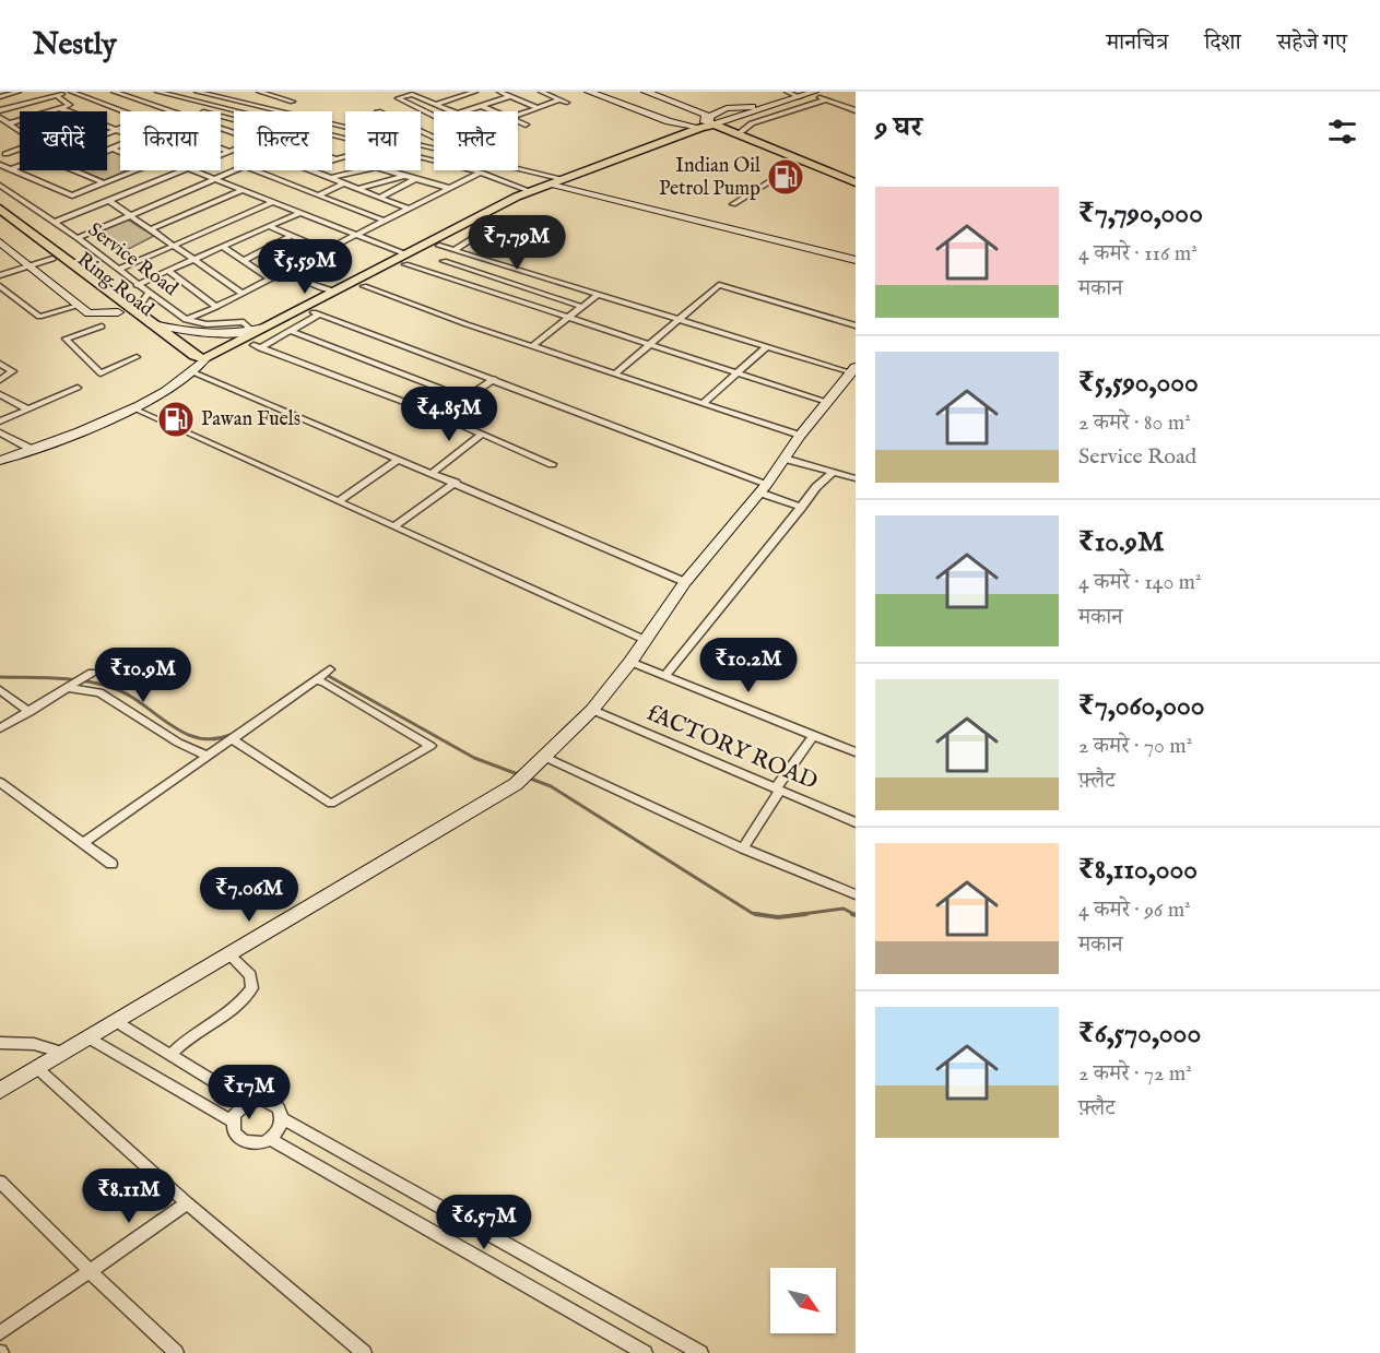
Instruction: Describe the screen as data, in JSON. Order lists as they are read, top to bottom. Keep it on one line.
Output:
{"streets":{"main road":["Ring Road"],"street":["Service Road","fACTORY ROAD"]},"places":{"fuel station":["Indian Oil Petrol Pump","Pawan Fuels"]},"north":"bottom right","page":{"header":"Nestly","nav":["मानचित्र","दिशा","सहेजे गए"],"heading":"9 घर","chip":["खरीदें","किराया","फ़िल्टर","नया","फ़्लैट"],"list":[{"name":"₹7,790,000","note":"4 कमरे · 116 m² · मकान"},{"name":"₹5,590,000","note":"2 कमरे · 80 m² · Service Road"},{"name":"₹10.9M","note":"4 कमरे · 140 m² · मकान"},{"name":"₹7,060,000","note":"2 कमरे · 70 m² · फ़्लैट"},{"name":"₹8,110,000","note":"4 कमरे · 96 m² · मकान"},{"name":"₹6,570,000","note":"2 कमरे · 72 m² · फ़्लैट"}],"price":["₹7.79M","₹5.59M","₹4.85M","₹10.2M","₹10.9M","₹7.06M","₹17M","₹8.11M","₹6.57M"]}}
